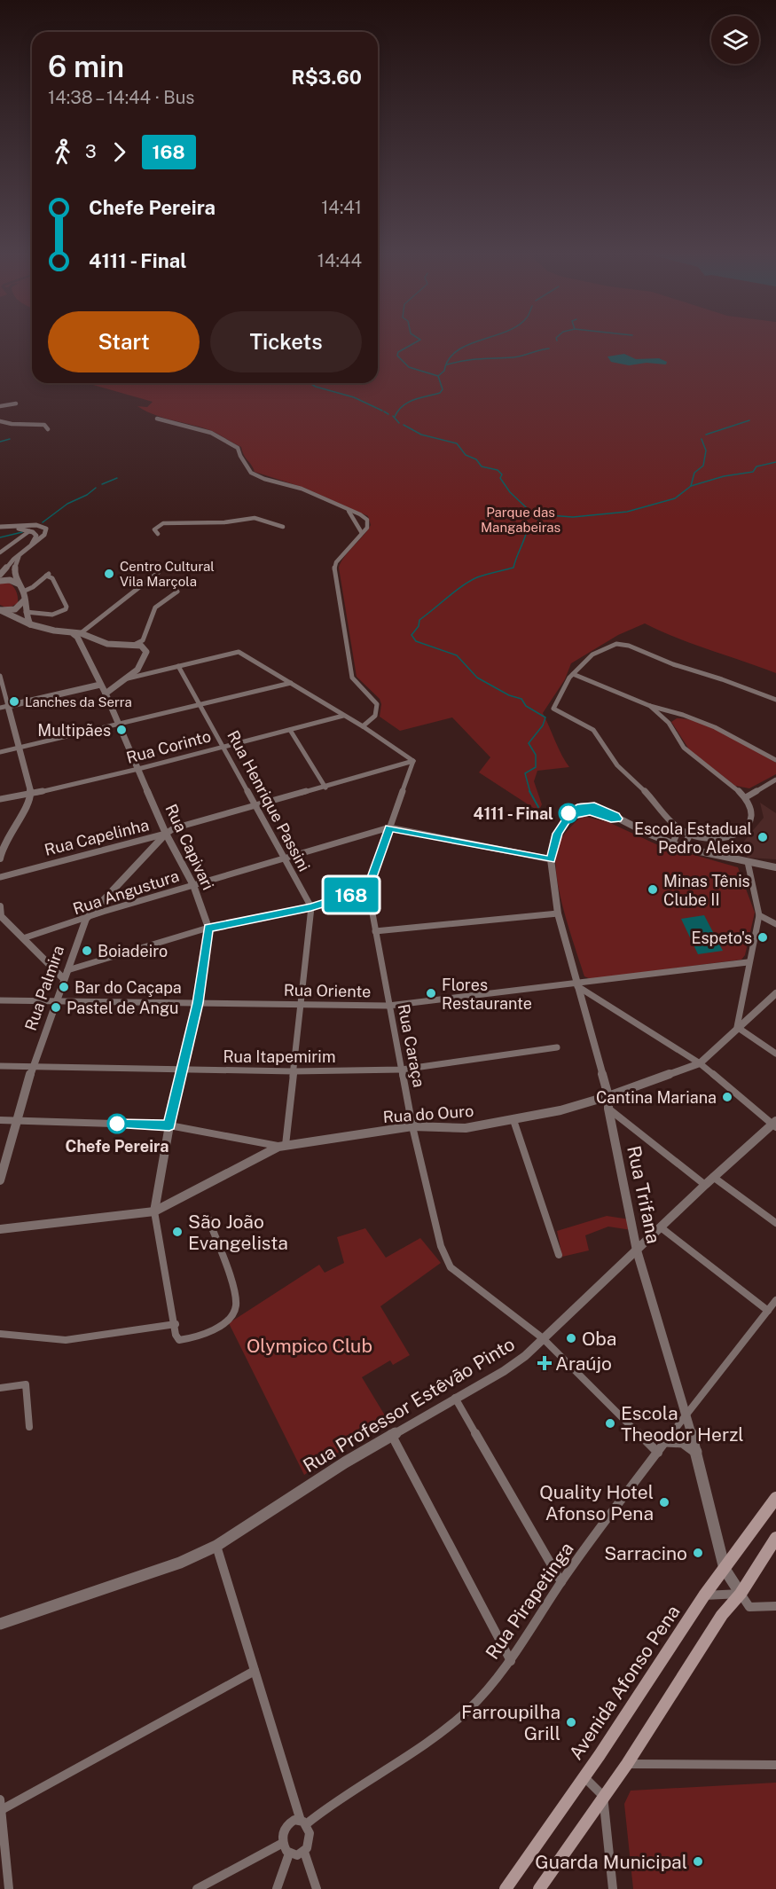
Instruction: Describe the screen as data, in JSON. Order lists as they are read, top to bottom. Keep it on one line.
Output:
{"streets":{"main road":["Avenida Afonso Pena"],"street":["Rua Corinto","Rua Henrique Passini","Rua Capelinha","Rua Capivari","Rua Angustura","Rua Palmira","Rua Oriente","Rua Caraça","Rua Itapemirim","Rua do Ouro","Rua Trifana","Rua Professor Estêvão Pinto","Rua Pirapetinga"]},"crossings":[["Rua Corinto","Rua Henrique Passini"],["Rua Corinto","Rua Capivari"],["Rua Henrique Passini","Rua Capelinha"],["Rua Henrique Passini","Rua Angustura"],["Rua Capelinha","Rua Capivari"],["Rua Capelinha","Rua Palmira"],["Rua Capelinha","Rua Caraça"],["Rua Capivari","Rua Angustura"],["Rua Capivari","Rua Palmira"],["Rua Capivari","Rua Oriente"],["Rua Capivari","Rua Itapemirim"],["Rua Capivari","Rua do Ouro"],["Rua Angustura","Rua Palmira"],["Rua Angustura","Rua Caraça"],["Rua Palmira","Rua Oriente"],["Rua Palmira","Rua Itapemirim"],["Rua Oriente","Rua Caraça"],["Rua Oriente","Rua Trifana"],["Rua Caraça","Rua Itapemirim"],["Rua Caraça","Rua do Ouro"],["Rua Caraça","Rua Professor Estêvão Pinto"],["Rua Caraça","Rua Pirapetinga"],["Rua do Ouro","Rua Trifana"],["Rua Trifana","Rua Professor Estêvão Pinto"],["Rua Trifana","Rua Pirapetinga"],["Rua Trifana","Avenida Afonso Pena"]],"parks":["Parque das Mangabeiras","Olympico Club"],"places":{"other":["Centro Cultural Vila Marçola","Lanches da Serra","Multipães","4111 - Final","Escola Estadual Pedro Aleixo","Minas Tênis Clube II","Espeto's","Boiadeiro","Bar do Caçapa","Flores Restaurante","Pastel de Angu","Cantina Mariana","Chefe Pereira","São João Evangelista","Oba","Escola Theodor Herzl","Quality Hotel Afonso Pena","Sarracino","Farroupilha Grill","Guarda Municipal"],"health":["Araújo"]},"lines":["bus line 168"],"page":{"on_map":"168","heading":["6 min","14:38 – 14:44 · Bus","R$3.60"],"legs":["3","168"],"list":[{"name":"Chefe Pereira","value":"14:41"},{"name":"4111 - Final","value":"14:44"}],"buttons":["Start","Tickets"]}}
